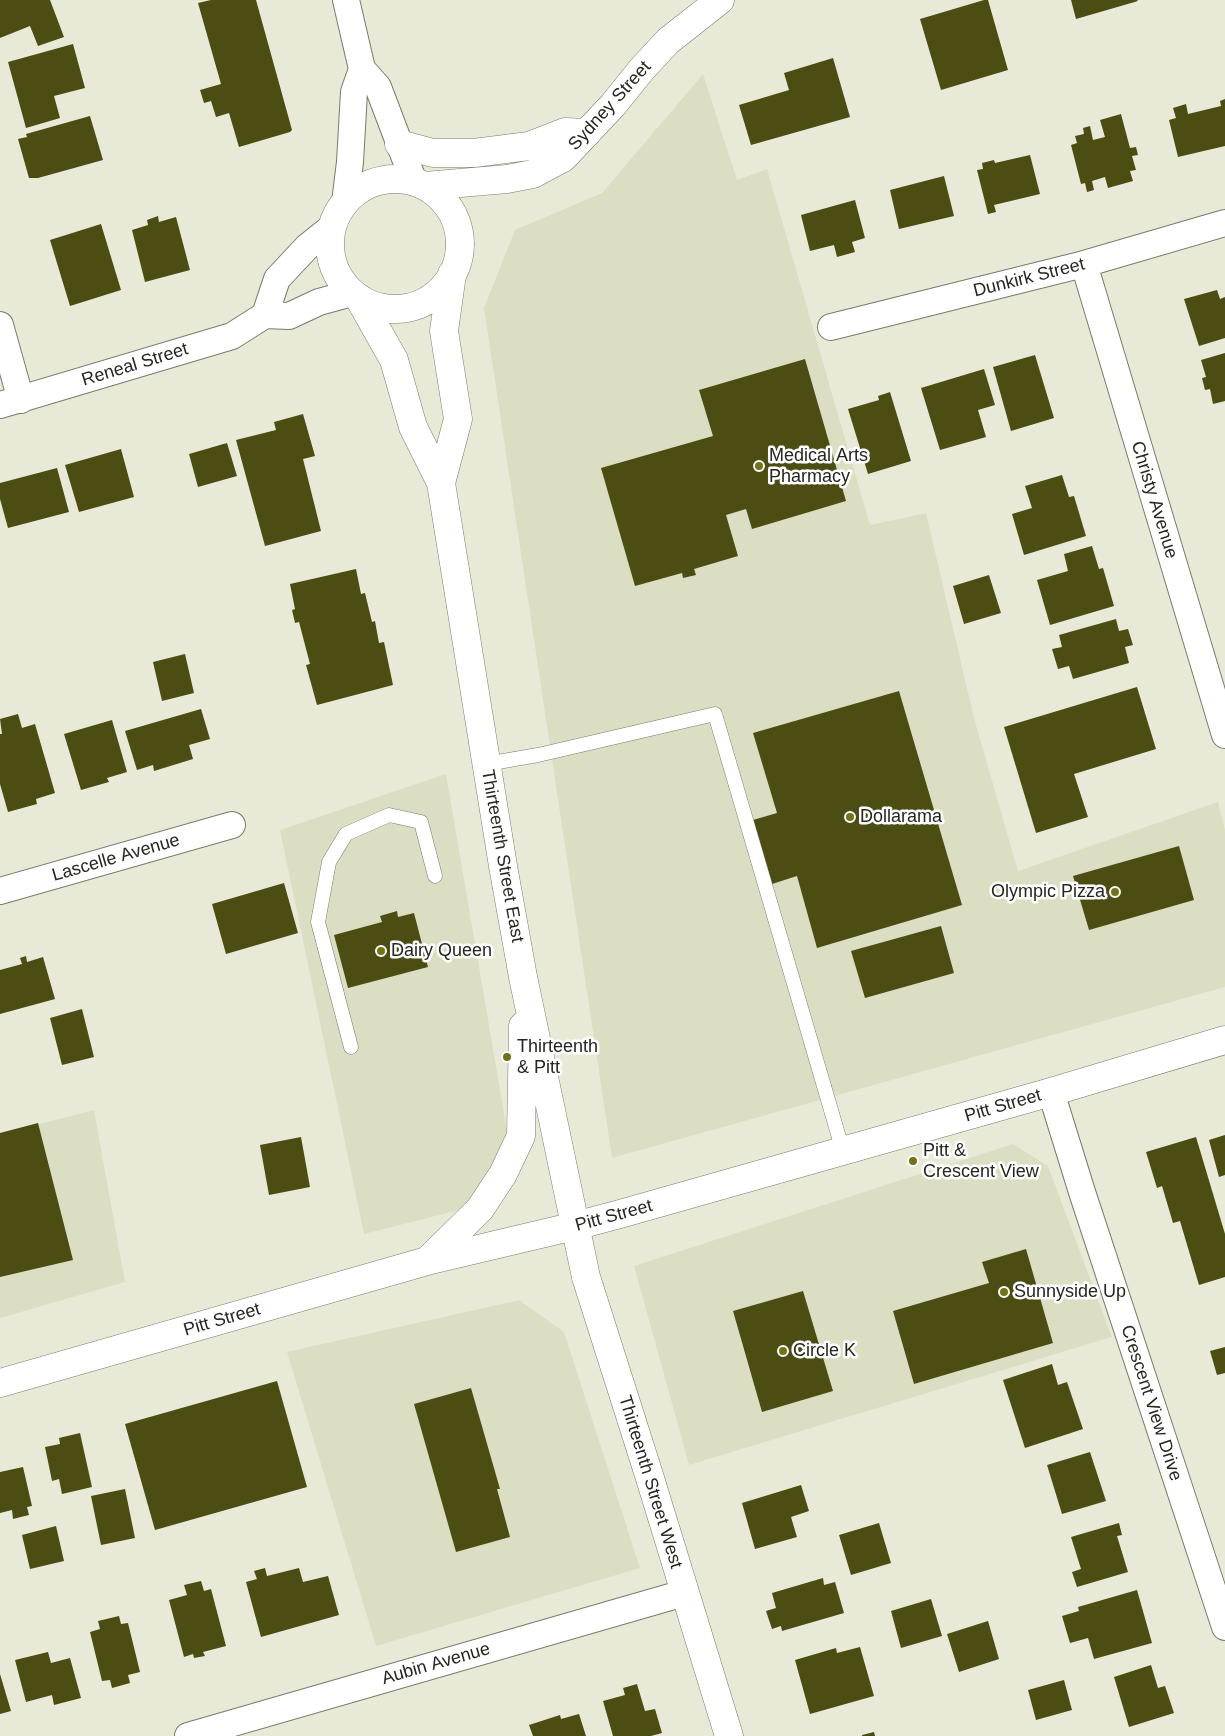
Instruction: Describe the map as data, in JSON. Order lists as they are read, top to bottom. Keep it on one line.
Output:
{"streets":{"street":["Sydney Street","Dunkirk Street","Reneal Street","Christy Avenue","Thirteenth Street East","Lascelle Avenue","Pitt Street","Crescent View Drive","Thirteenth Street West","Aubin Avenue"]},"crossings":[["Sydney Street","Thirteenth Street East"],["Dunkirk Street","Christy Avenue"],["Thirteenth Street East","Pitt Street"],["Thirteenth Street East","Thirteenth Street West"],["Pitt Street","Crescent View Drive"],["Pitt Street","Thirteenth Street West"],["Thirteenth Street West","Aubin Avenue"]],"places":["Medical Arts Pharmacy","Dollarama","Olympic Pizza","Dairy Queen","Thirteenth & Pitt","Pitt & Crescent View","Sunnyside Up","Circle K"]}
